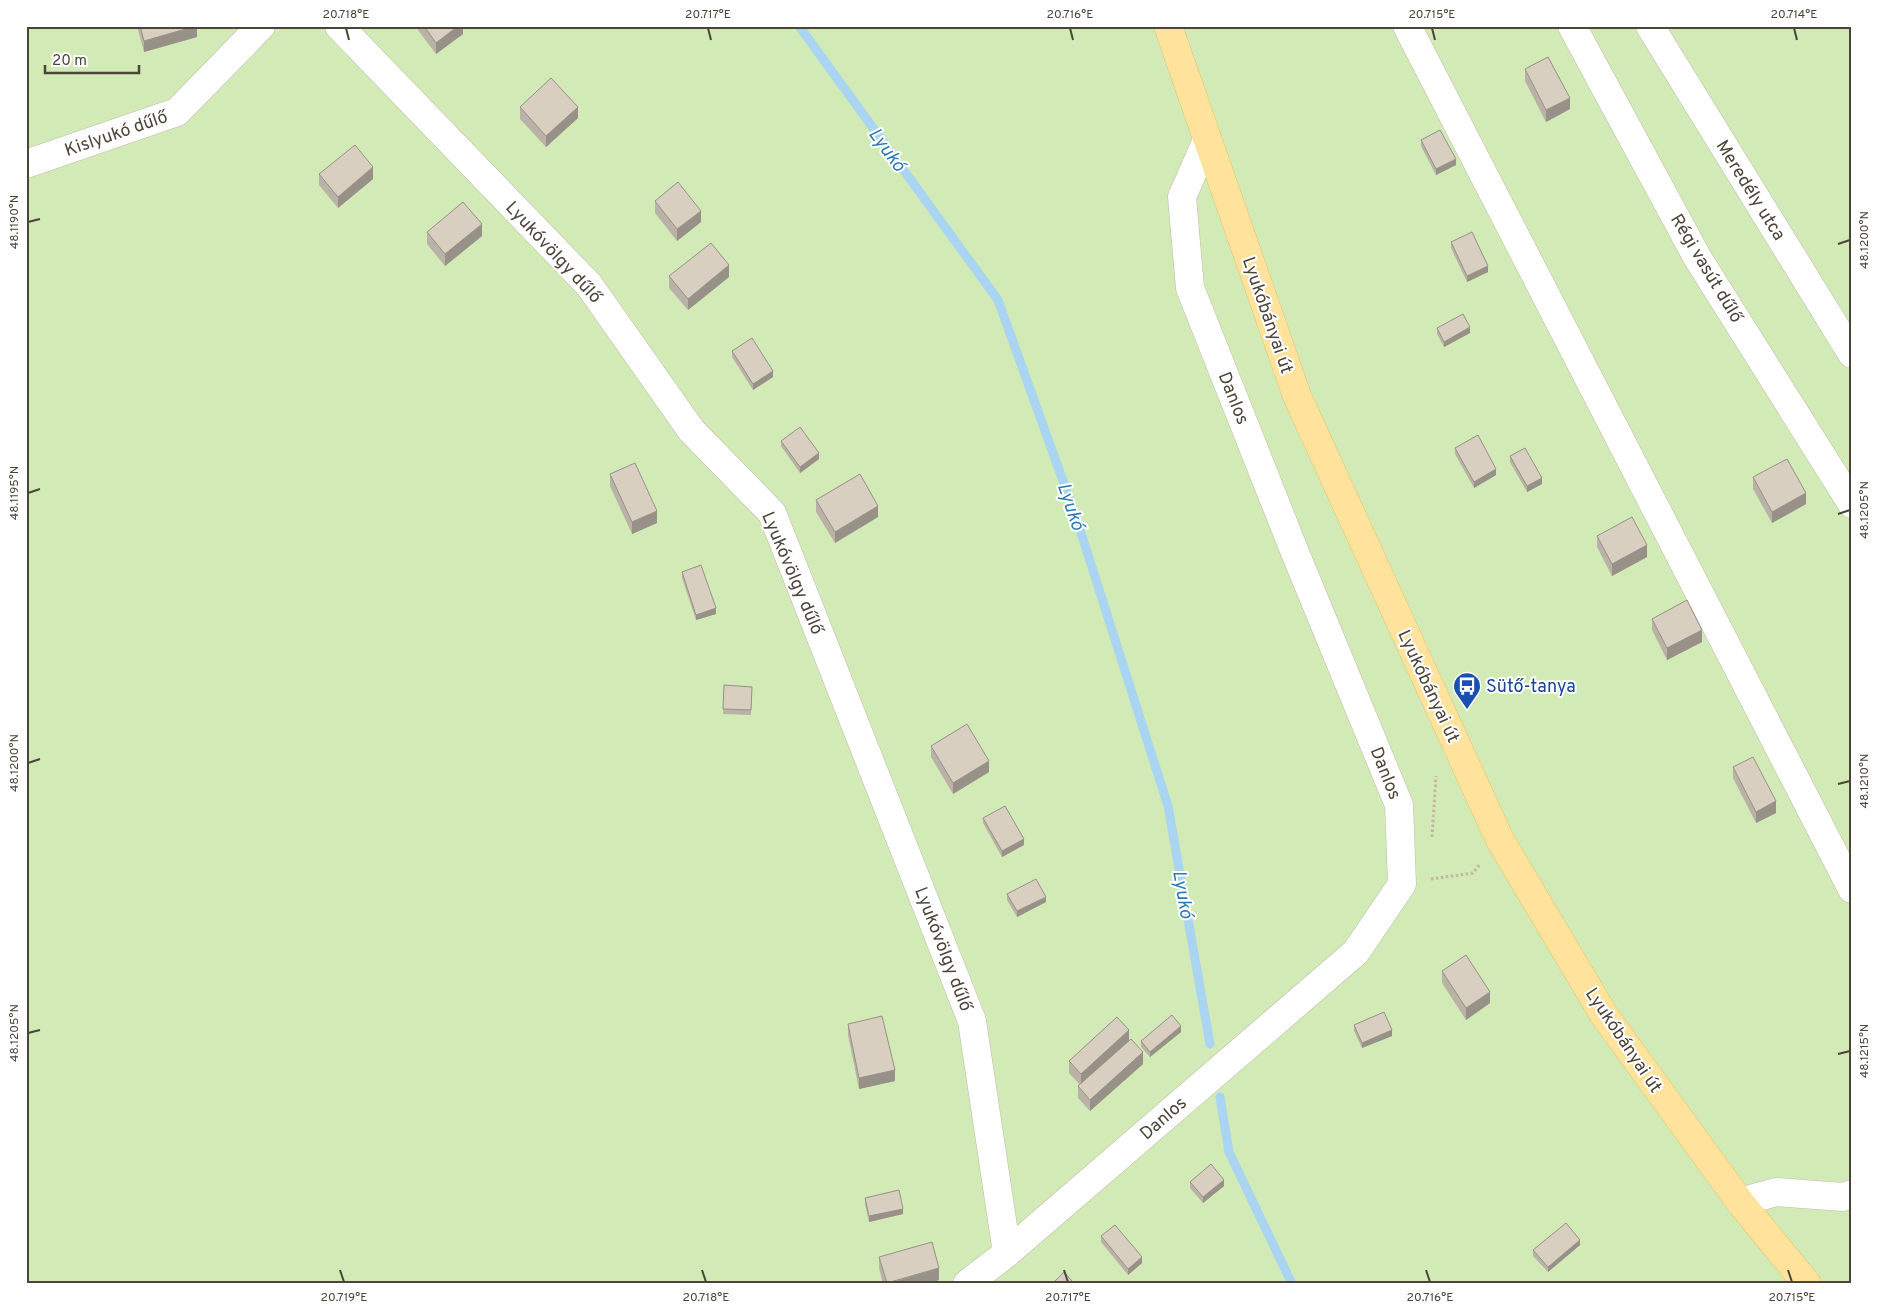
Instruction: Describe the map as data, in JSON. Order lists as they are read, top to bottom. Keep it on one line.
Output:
{"streets":{"main road":["Lyukóbányai út"],"street":["Kislyukó dűlő","Meredély utca","Lyukóvölgy dűlő","Régi vasút dűlő","Danlos"]},"crossings":[["Lyukóvölgy dűlő","Danlos"],["Lyukóbányai út","Danlos"]],"water":["Lyukó"],"places":{"bus stop":["Sütő-tanya"]},"scale_bar":"20 m","coordinates":["20.718°E","20.717°E","20.716°E","20.715°E","20.714°E","48.1190°N","48.1200°N","48.1195°N","48.1205°N","48.1210°N","48.1215°N","20.719°E"]}
